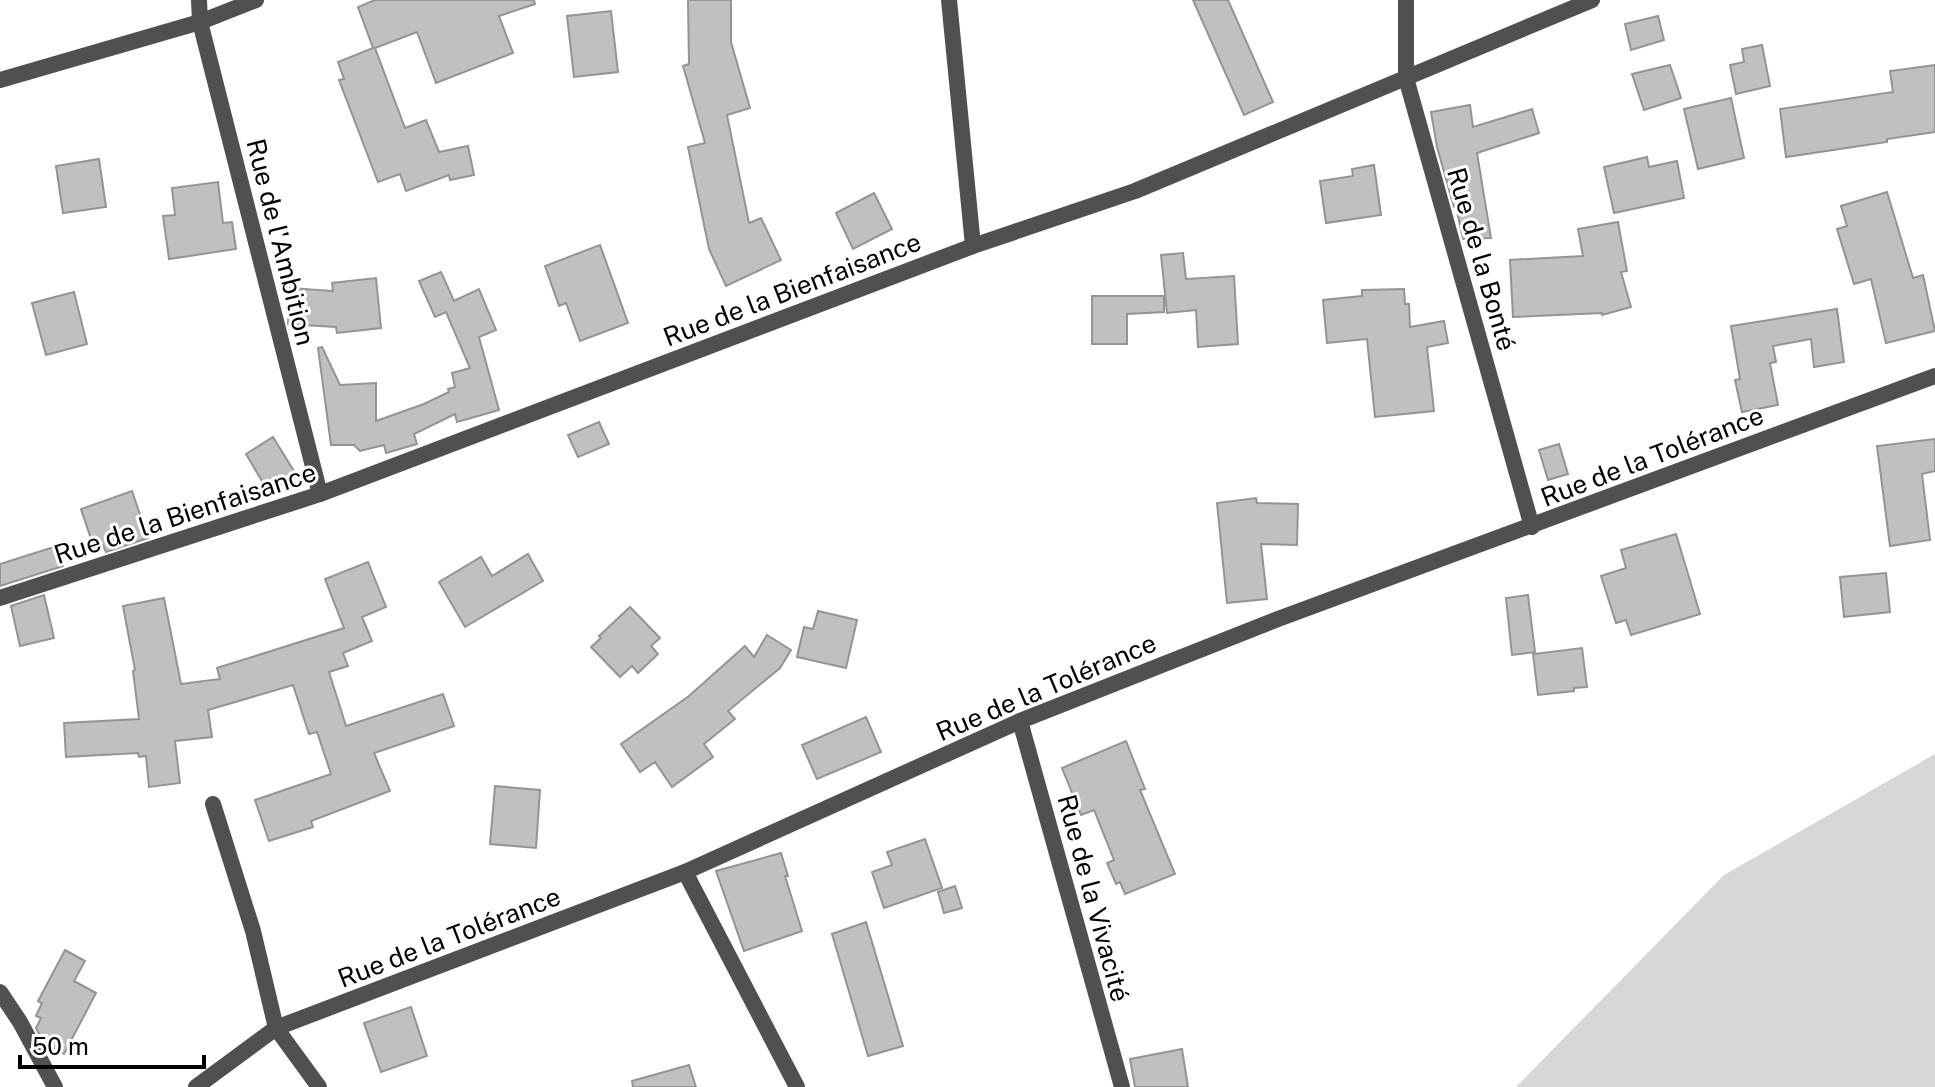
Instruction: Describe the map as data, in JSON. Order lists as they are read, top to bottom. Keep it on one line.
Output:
{"streets":{"street":["Rue de l'Ambition","Rue de la Bonté","Rue de la Bienfaisance","Rue de la Tolérance","Rue de la Vivacité"]},"crossings":[["Rue de l'Ambition","Rue de la Bienfaisance"],["Rue de la Bonté","Rue de la Bienfaisance"],["Rue de la Bonté","Rue de la Tolérance"],["Rue de la Tolérance","Rue de la Vivacité"]],"scale_bar":"50 m"}
